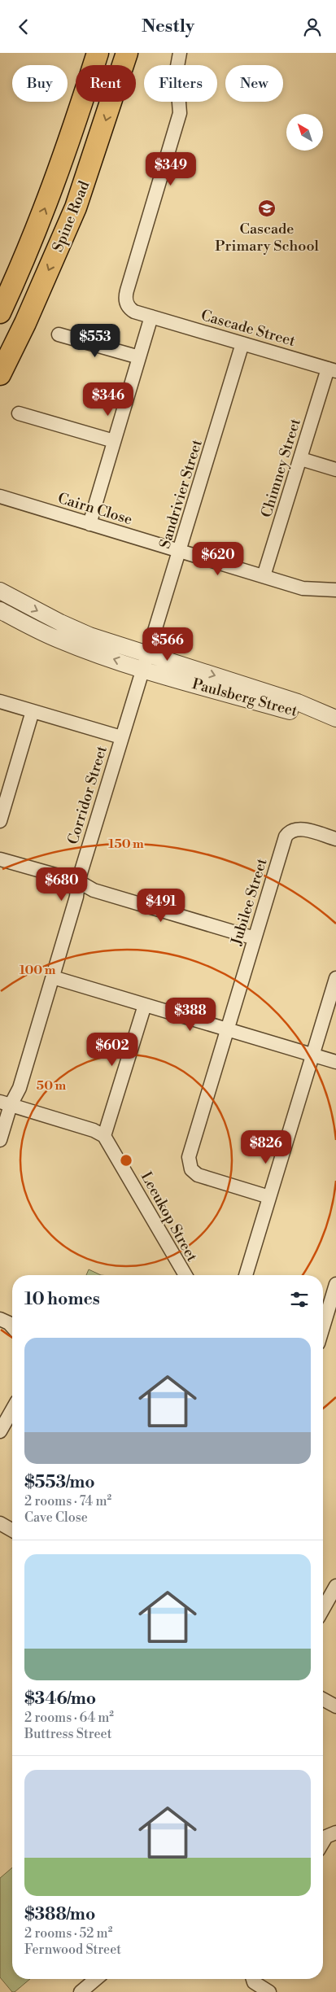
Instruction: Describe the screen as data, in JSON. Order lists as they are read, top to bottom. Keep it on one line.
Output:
{"streets":{"main road":["Spine Road"],"street":["Cascade Street","Chimney Street","Sandrivier Street","Cairn Close","Paulsberg Street","Corridor Street","Jubilee Street","Leeukop Street"]},"crossings":[["Cascade Street","Chimney Street"],["Cascade Street","Sandrivier Street"],["Chimney Street","Cairn Close"],["Sandrivier Street","Cairn Close"],["Sandrivier Street","Paulsberg Street"],["Sandrivier Street","Corridor Street"],["Paulsberg Street","Corridor Street"]],"places":{"school or university":["Cascade Primary School"]},"north":"top left","page":{"header":"Nestly","chip":["Buy","Rent","Filters","New"],"price":["$349","$553","$346","$620","$566","$680","$491","$388","$602","$826"],"heading":"10 homes","list":[{"name":"$553/mo","note":"2 rooms · 74 m² · Cave Close"},{"name":"$346/mo","note":"2 rooms · 64 m² · Buttress Street"},{"name":"$388/mo","note":"2 rooms · 52 m² · Fernwood Street"}]},"rings":["150 m","100 m","50 m"]}
